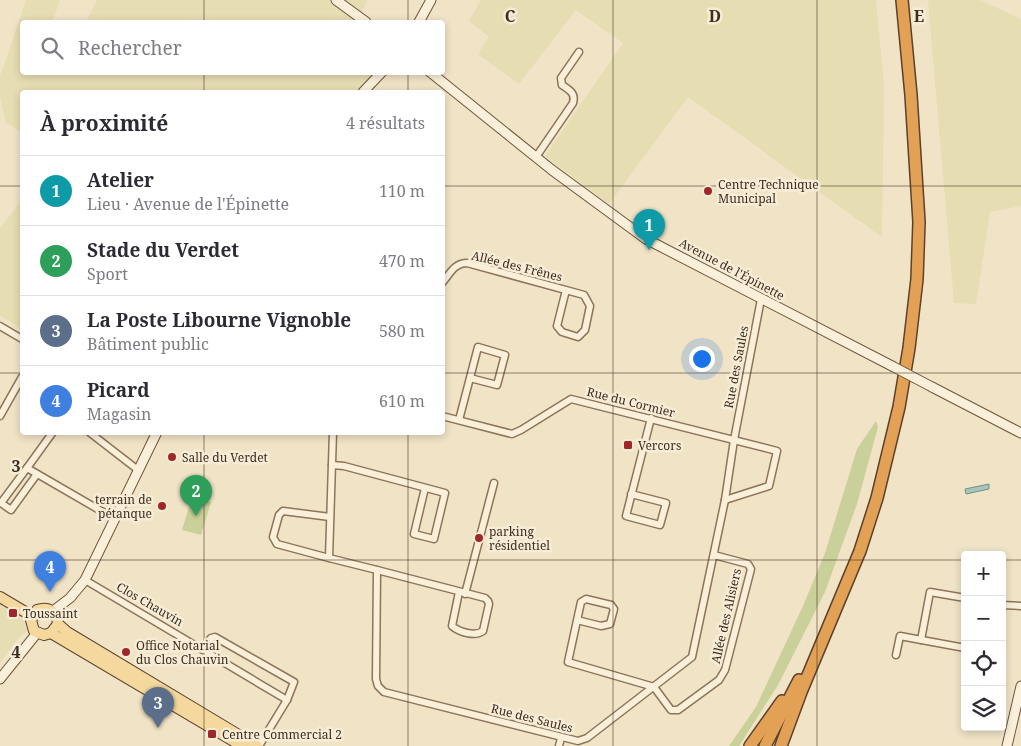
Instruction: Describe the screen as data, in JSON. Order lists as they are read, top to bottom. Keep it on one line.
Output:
{"streets":{"street":["Allée des Frênes","Avenue de l'Épinette","Rue des Saules","Rue du Cormier","Clos Chauvin","Allée des Alisiers"]},"crossings":[["Avenue de l'Épinette","Rue des Saules"],["Rue des Saules","Rue du Cormier"],["Rue des Saules","Allée des Alisiers"]],"places":{"other":["Centre Technique Municipal","Salle du Verdet","terrain de pétanque","parking résidentiel","Office Notarial du Clos Chauvin"],"transit":["Vercors","Toussaint","Centre Commercial 2"]},"page":{"search":"Rechercher","heading":["À proximité","4 résultats"],"list":[{"mark":"1","name":"Atelier","note":"Lieu · Avenue de l'Épinette","value":"110 m"},{"mark":"2","name":"Stade du Verdet","note":"Sport","value":"470 m"},{"mark":"3","name":"La Poste Libourne Vignoble","note":"Bâtiment public","value":"580 m"},{"mark":"4","name":"Picard","note":"Magasin","value":"610 m"}],"pins":["1","2","4","3"],"map_buttons":["+","−"]},"grid":{"columns":["C","D","E"],"rows":["3","4"]}}
